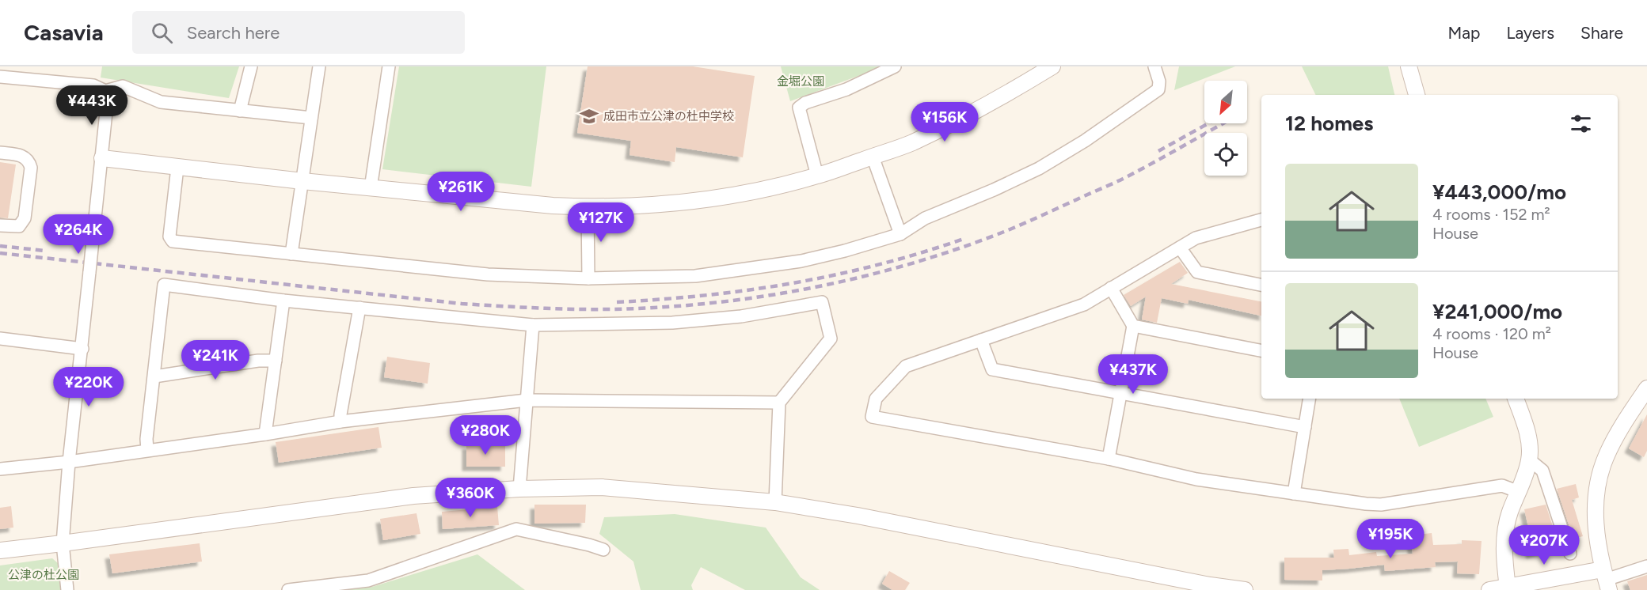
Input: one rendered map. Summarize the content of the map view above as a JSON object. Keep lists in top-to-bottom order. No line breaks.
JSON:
{"parks":["金堀公園","公津の杜公園"],"places":{"school or university":["成田市立公津の杜中学校"]},"north":"bottom left","page":{"header":"Casavia","search":"Search here","nav":["Map","Layers","Share"],"price":["¥443K","¥156K","¥261K","¥127K","¥264K","¥241K","¥437K","¥220K","¥280K","¥360K","¥195K","¥207K"],"heading":"12 homes","list":[{"name":"¥443,000/mo","note":"4 rooms · 152 m² · House"},{"name":"¥241,000/mo","note":"4 rooms · 120 m² · House"}]}}
